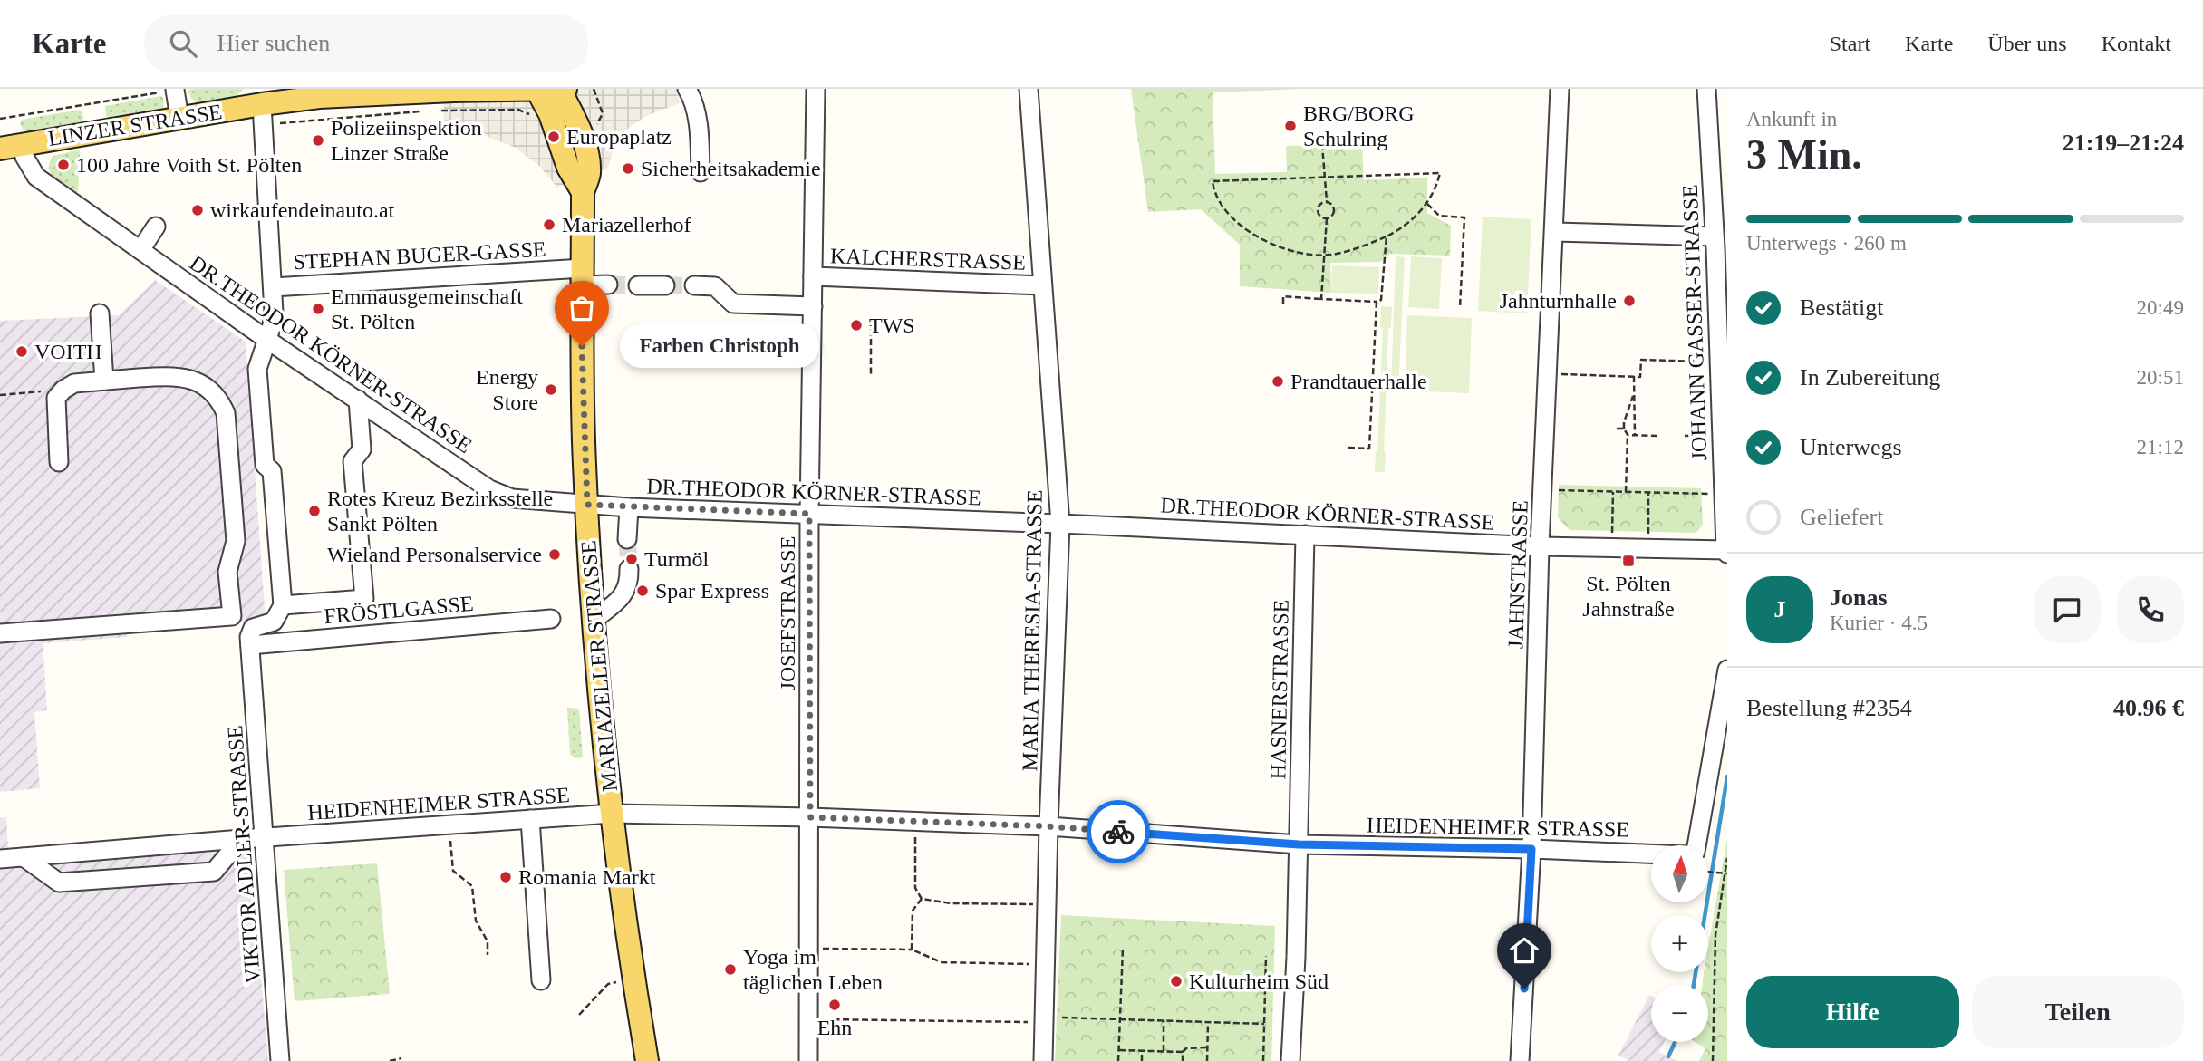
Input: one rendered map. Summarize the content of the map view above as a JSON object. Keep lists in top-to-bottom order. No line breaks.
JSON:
{"streets":{"main road":["LINZER STRASSE","MARIAZELLER STRASSE"],"street":["STEPHAN BUGER-GASSE","KALCHERSTRASSE","JOHANN GASSER-STRASSE","DR.THEODOR KÖRNER-STRASSE","JAHNSTRASSE","FRÖSTLGASSE","JOSEFSTRASSE","MARIA THERESIA-STRASSE","HASNERSTRASSE","HEIDENHEIMER STRASSE","VIKTOR ADLER-STRASSE"]},"crossings":[["LINZER STRASSE","DR.THEODOR KÖRNER-STRASSE"],["LINZER STRASSE","MARIAZELLER STRASSE"],["STEPHAN BUGER-GASSE","MARIAZELLER STRASSE"],["KALCHERSTRASSE","JOSEFSTRASSE"],["KALCHERSTRASSE","MARIA THERESIA-STRASSE"],["JOHANN GASSER-STRASSE","DR.THEODOR KÖRNER-STRASSE"],["DR.THEODOR KÖRNER-STRASSE","JAHNSTRASSE"],["DR.THEODOR KÖRNER-STRASSE","JOSEFSTRASSE"],["DR.THEODOR KÖRNER-STRASSE","MARIA THERESIA-STRASSE"],["DR.THEODOR KÖRNER-STRASSE","MARIAZELLER STRASSE"],["DR.THEODOR KÖRNER-STRASSE","HASNERSTRASSE"],["JAHNSTRASSE","HEIDENHEIMER STRASSE"],["FRÖSTLGASSE","VIKTOR ADLER-STRASSE"],["JOSEFSTRASSE","HEIDENHEIMER STRASSE"],["MARIA THERESIA-STRASSE","HEIDENHEIMER STRASSE"],["MARIAZELLER STRASSE","HEIDENHEIMER STRASSE"],["HASNERSTRASSE","HEIDENHEIMER STRASSE"],["HEIDENHEIMER STRASSE","VIKTOR ADLER-STRASSE"]],"places":{"other":["BRG/BORG Schulring","Europaplatz","Polizeiinspektion Linzer Straße","100 Jahre Voith St. Pölten","Sicherheitsakademie","wirkaufendeinauto.at","Mariazellerhof","Jahnturnhalle","Emmausgemeinschaft St. Pölten","TWS","Farben Christoph","VOITH","Prandtauerhalle","Energy Store","Rotes Kreuz Bezirksstelle Sankt Pölten","Wieland Personalservice","Turmöl","Spar Express","Romania Markt","Yoga im täglichen Leben","Kulturheim Süd","Ehn"],"transit":["St. Pölten Jahnstraße"]},"north":"top","page":{"header":"Karte","search":"Hier suchen","nav":["Start","Karte","Über uns","Kontakt"],"heading":["3 Min.","Ankunft in","21:19–21:24"],"panel":["Jonas","Kurier · 4.5","Bestellung #2354","40.96 €"],"bar":"Unterwegs · 260 m","list":[["Bestätigt","20:49"],["In Zubereitung","20:51"],["Unterwegs","21:12"],"Geliefert"],"bubble":"Farben Christoph","round":"J","map_buttons":["+","−"],"buttons":["Hilfe","Teilen"]}}
